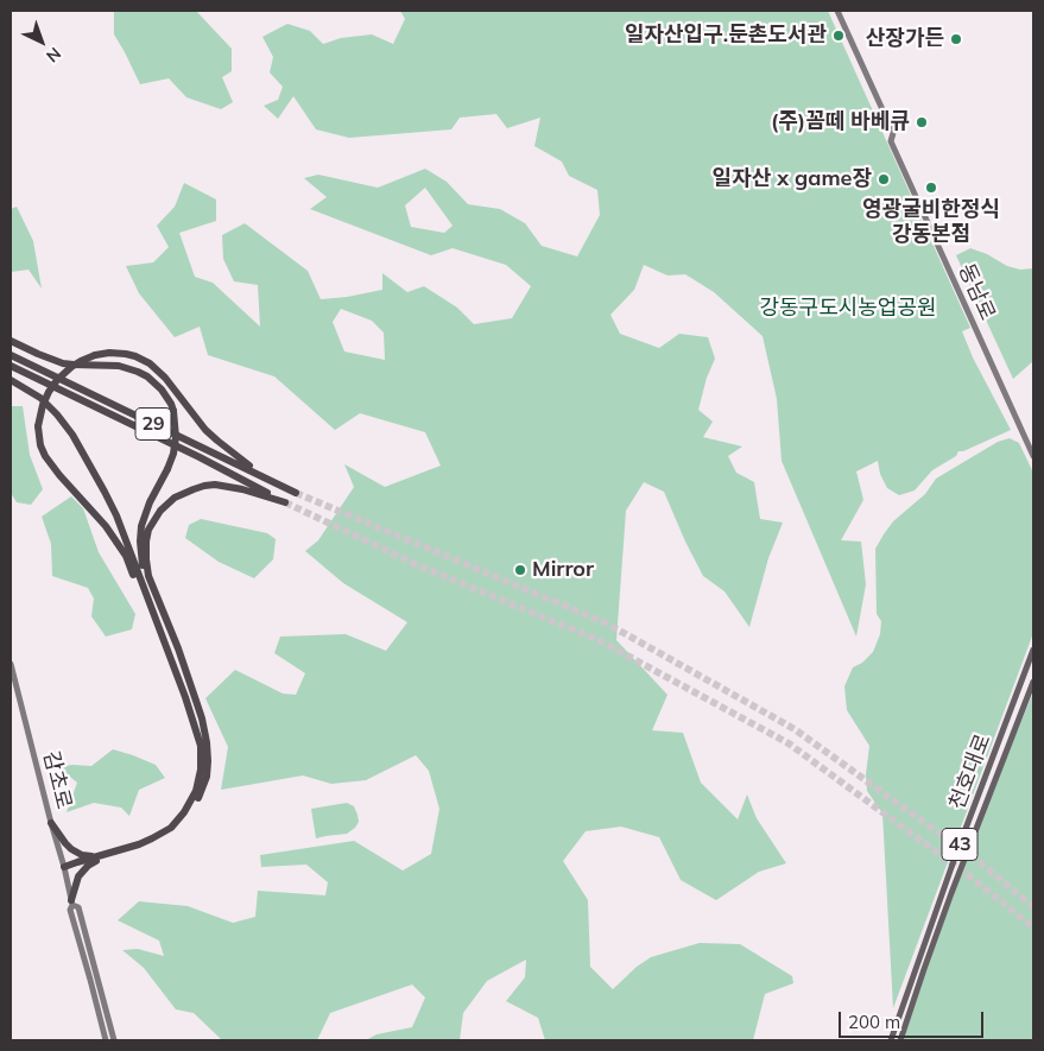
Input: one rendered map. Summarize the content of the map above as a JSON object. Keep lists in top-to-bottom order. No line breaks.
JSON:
{"streets":{"highway":["29"],"main road":["동남로","천호대로","감초로","43"]},"parks":["강동구도시농업공원"],"places":["일자산입구.둔촌도서관","산장가든","(주)꼼떼 바베큐","일자산 x game장","영광굴비한정식 강동본점","Mirror"],"scale_bar":"200 m","north":"bottom right"}
